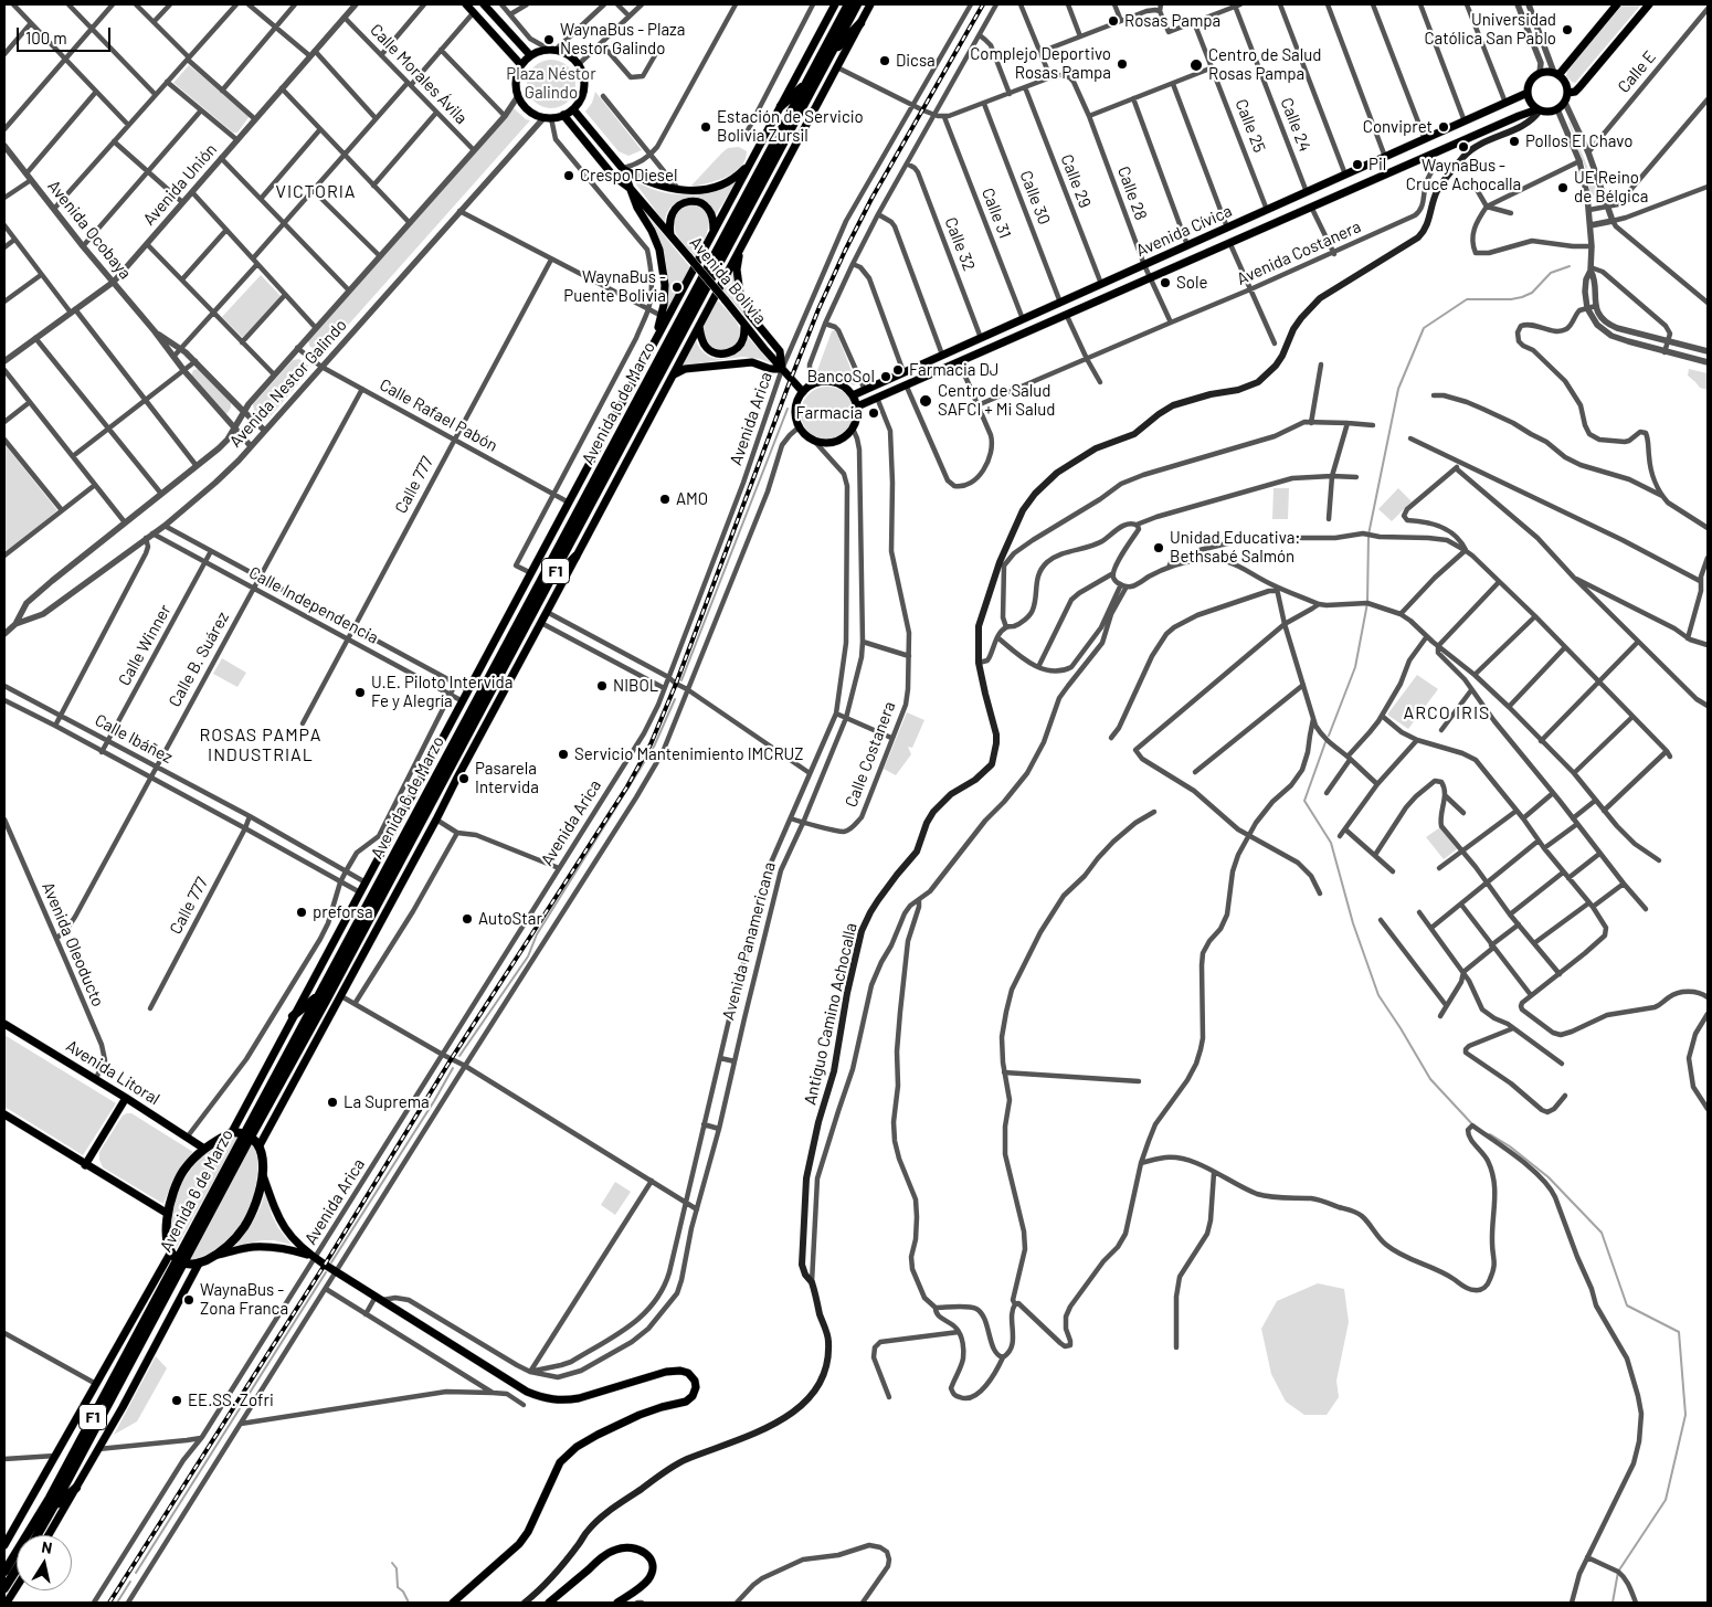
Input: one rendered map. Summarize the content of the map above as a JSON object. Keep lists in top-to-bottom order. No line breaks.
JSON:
{"streets":{"highway":["Avenida 6 de Marzo","F1"],"main road":["Avenida Cívica","Avenida Bolivia","Antiguo Camino Achocalla","Avenida Litoral"],"street":["Calle E","Calle Morales Ávila","Calle 24","Calle 25","Calle 29","Avenida Unión","Calle 28","Calle 30","Calle 31","Avenida Ocobaya","Calle 32","Avenida Costanera","Avenida Nestor Galindo","Calle Rafael Pabón","Avenida Arica","Calle 777","Calle Independencia","Calle Winner","Calle B. Suárez","Calle Ibáñez","Calle Costanera","Avenida Panamericana","Avenida Oleoducto"]},"crossings":[["Calle Morales Ávila","Avenida Unión"],["Calle Morales Ávila","Avenida Nestor Galindo"],["Calle 24","Avenida Cívica"],["Calle 25","Avenida Cívica"],["Calle 29","Avenida Cívica"],["Avenida Unión","Avenida Ocobaya"],["Calle 28","Avenida Cívica"],["Calle 28","Avenida Costanera"],["Calle 30","Avenida Cívica"],["Calle 31","Avenida Cívica"],["Avenida Ocobaya","Avenida Nestor Galindo"],["Avenida Cívica","Calle 32"],["Avenida Cívica","Avenida Bolivia"],["Avenida Cívica","Avenida Panamericana"],["Avenida Cívica","Antiguo Camino Achocalla"],["Avenida Bolivia","Avenida Nestor Galindo"],["Avenida Bolivia","Avenida Arica"],["Avenida Bolivia","Avenida Panamericana"],["Avenida Nestor Galindo","Calle Rafael Pabón"],["Avenida Nestor Galindo","Calle Independencia"],["Avenida 6 de Marzo","Calle Rafael Pabón"],["Avenida 6 de Marzo","Calle Independencia"],["Avenida 6 de Marzo","Calle Ibáñez"],["Calle Rafael Pabón","Calle 777"],["Calle Rafael Pabón","Calle B. Suárez"],["Calle 777","Calle Independencia"],["Calle 777","Calle Ibáñez"],["Calle Independencia","Calle Winner"],["Calle Independencia","Calle B. Suárez"],["Calle Winner","Calle Ibáñez"],["Calle B. Suárez","Calle Ibáñez"],["Calle B. Suárez","Avenida Oleoducto"],["Calle Costanera","Avenida Panamericana"],["Avenida Oleoducto","Avenida Litoral"]],"districts":["VICTORIA","ARCO IRIS","ROSAS PAMPA INDUSTRIAL"],"parks":["Plaza Néstor Galindo"],"places":["Rosas Pampa","Universidad Católica San Pablo","WaynaBus - Plaza Nestor Galindo","Dicsa","Complejo Deportivo Rosas Pampa","Centro de Salud Rosas Pampa","Estación de Servicio Bolivia Zursil","Convipret","Pollos El Chavo","WaynaBus - Cruce Achocalla","Pil","Crespo Diesel","UE Reino de Bélgica","Sole","WaynaBus - Puente Bolivia","Farmacia DJ","BancoSol","Centro de Salud SAFCI + Mi Salud","Farmacia","AMO","Unidad Educativa: Bethsabé Salmón","NIBOL","U.E. Piloto Intervida Fe y Alegría","Servicio Mantenimiento IMCRUZ","Pasarela Intervida","preforsa","AutoStar","La Suprema","WaynaBus - Zona Franca","EE.SS. Zofri"],"scale_bar":"100 m","north":"top"}
